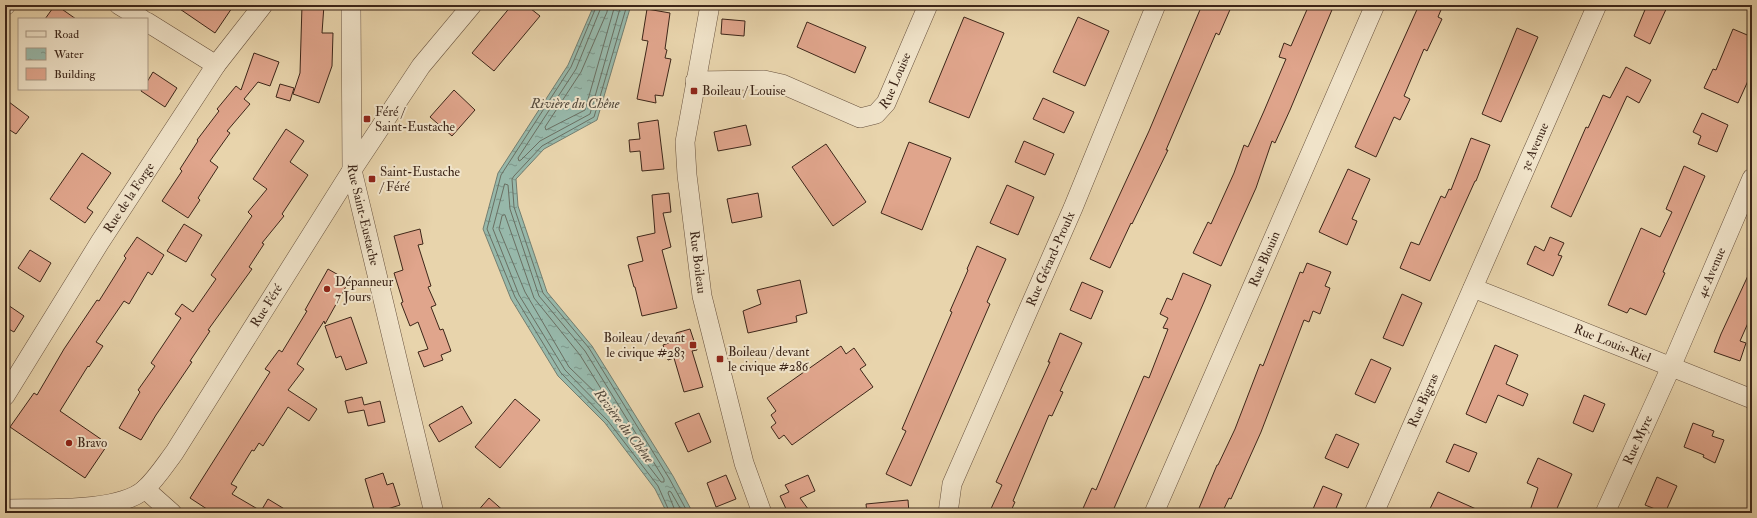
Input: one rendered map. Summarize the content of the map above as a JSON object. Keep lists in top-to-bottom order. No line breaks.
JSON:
{"streets":{"street":["Rue Louise","3e Avenue","Rue de la Forge","Rue Saint-Eustache","Rue Gérard-Proulx","Rue Blouin","Rue Boileau","4e Avenue","Rue Féré","Rue Louis-Riel","Rue Bigras","Rue Myre"]},"crossings":[["Rue Louise","Rue Boileau"],["3e Avenue","Rue Louis-Riel"],["3e Avenue","Rue Bigras"],["Rue Saint-Eustache","Rue Féré"],["4e Avenue","Rue Louis-Riel"],["4e Avenue","Rue Myre"],["Rue Louis-Riel","Rue Bigras"],["Rue Louis-Riel","Rue Myre"]],"water":["Rivière du Chêne"],"places":{"transit":["Boileau / Louise","Féré / Saint-Eustache","Saint-Eustache / Féré","Boileau / devant le civique #283","Boileau / devant le civique #286"],"other":["Dépanneur 7 Jours","Bravo"]},"legend":["Road","Water","Building"]}
